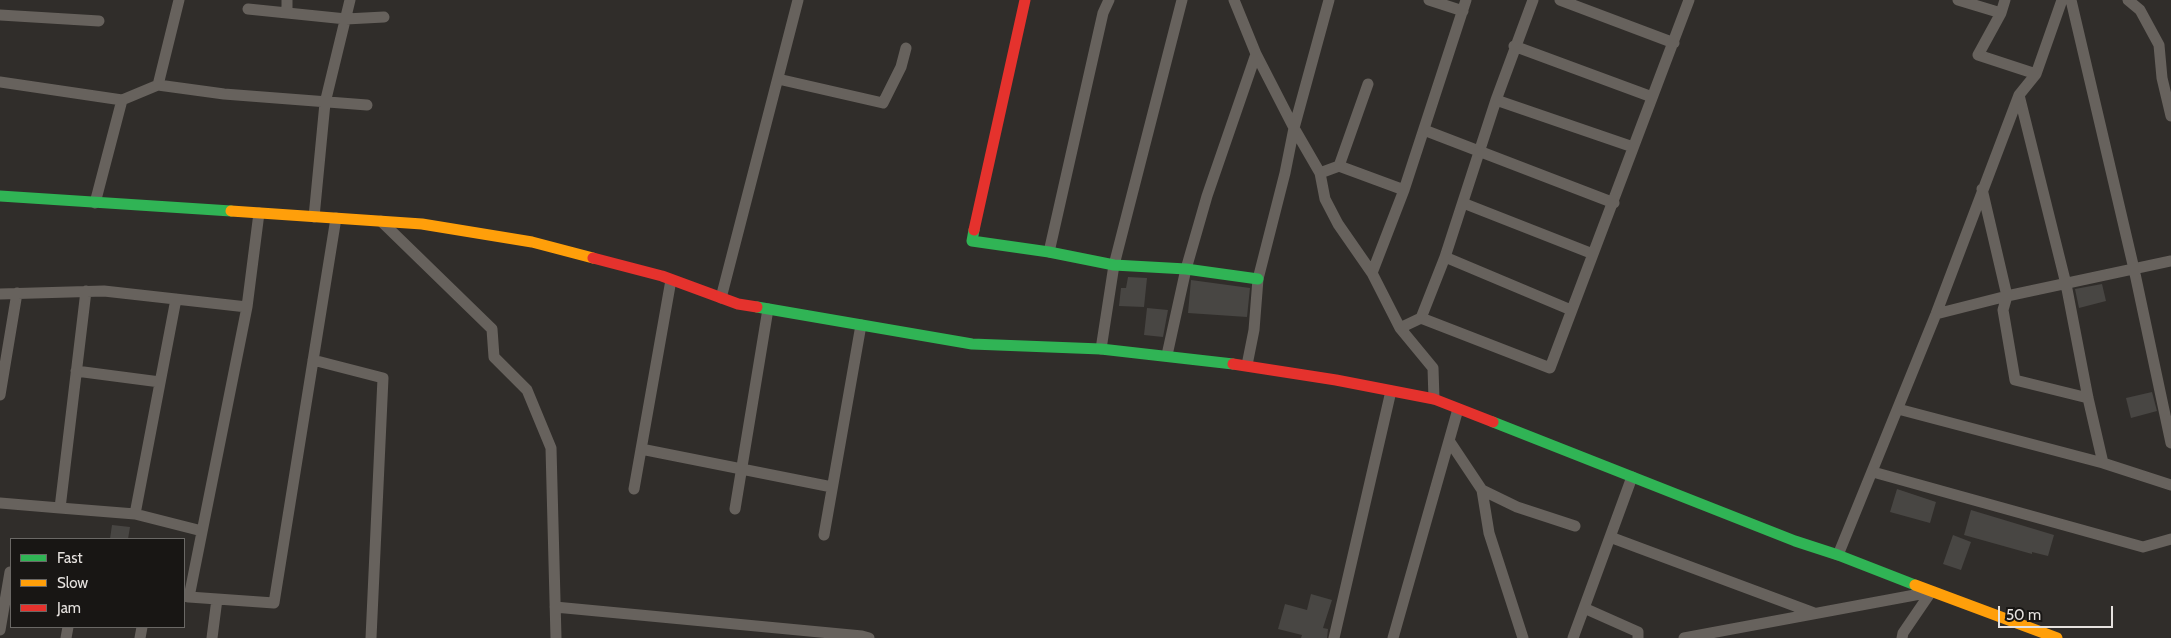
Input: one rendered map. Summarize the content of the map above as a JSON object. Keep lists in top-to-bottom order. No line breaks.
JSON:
{"legend":["Fast","Slow","Jam"],"scale_bar":"50 m"}
